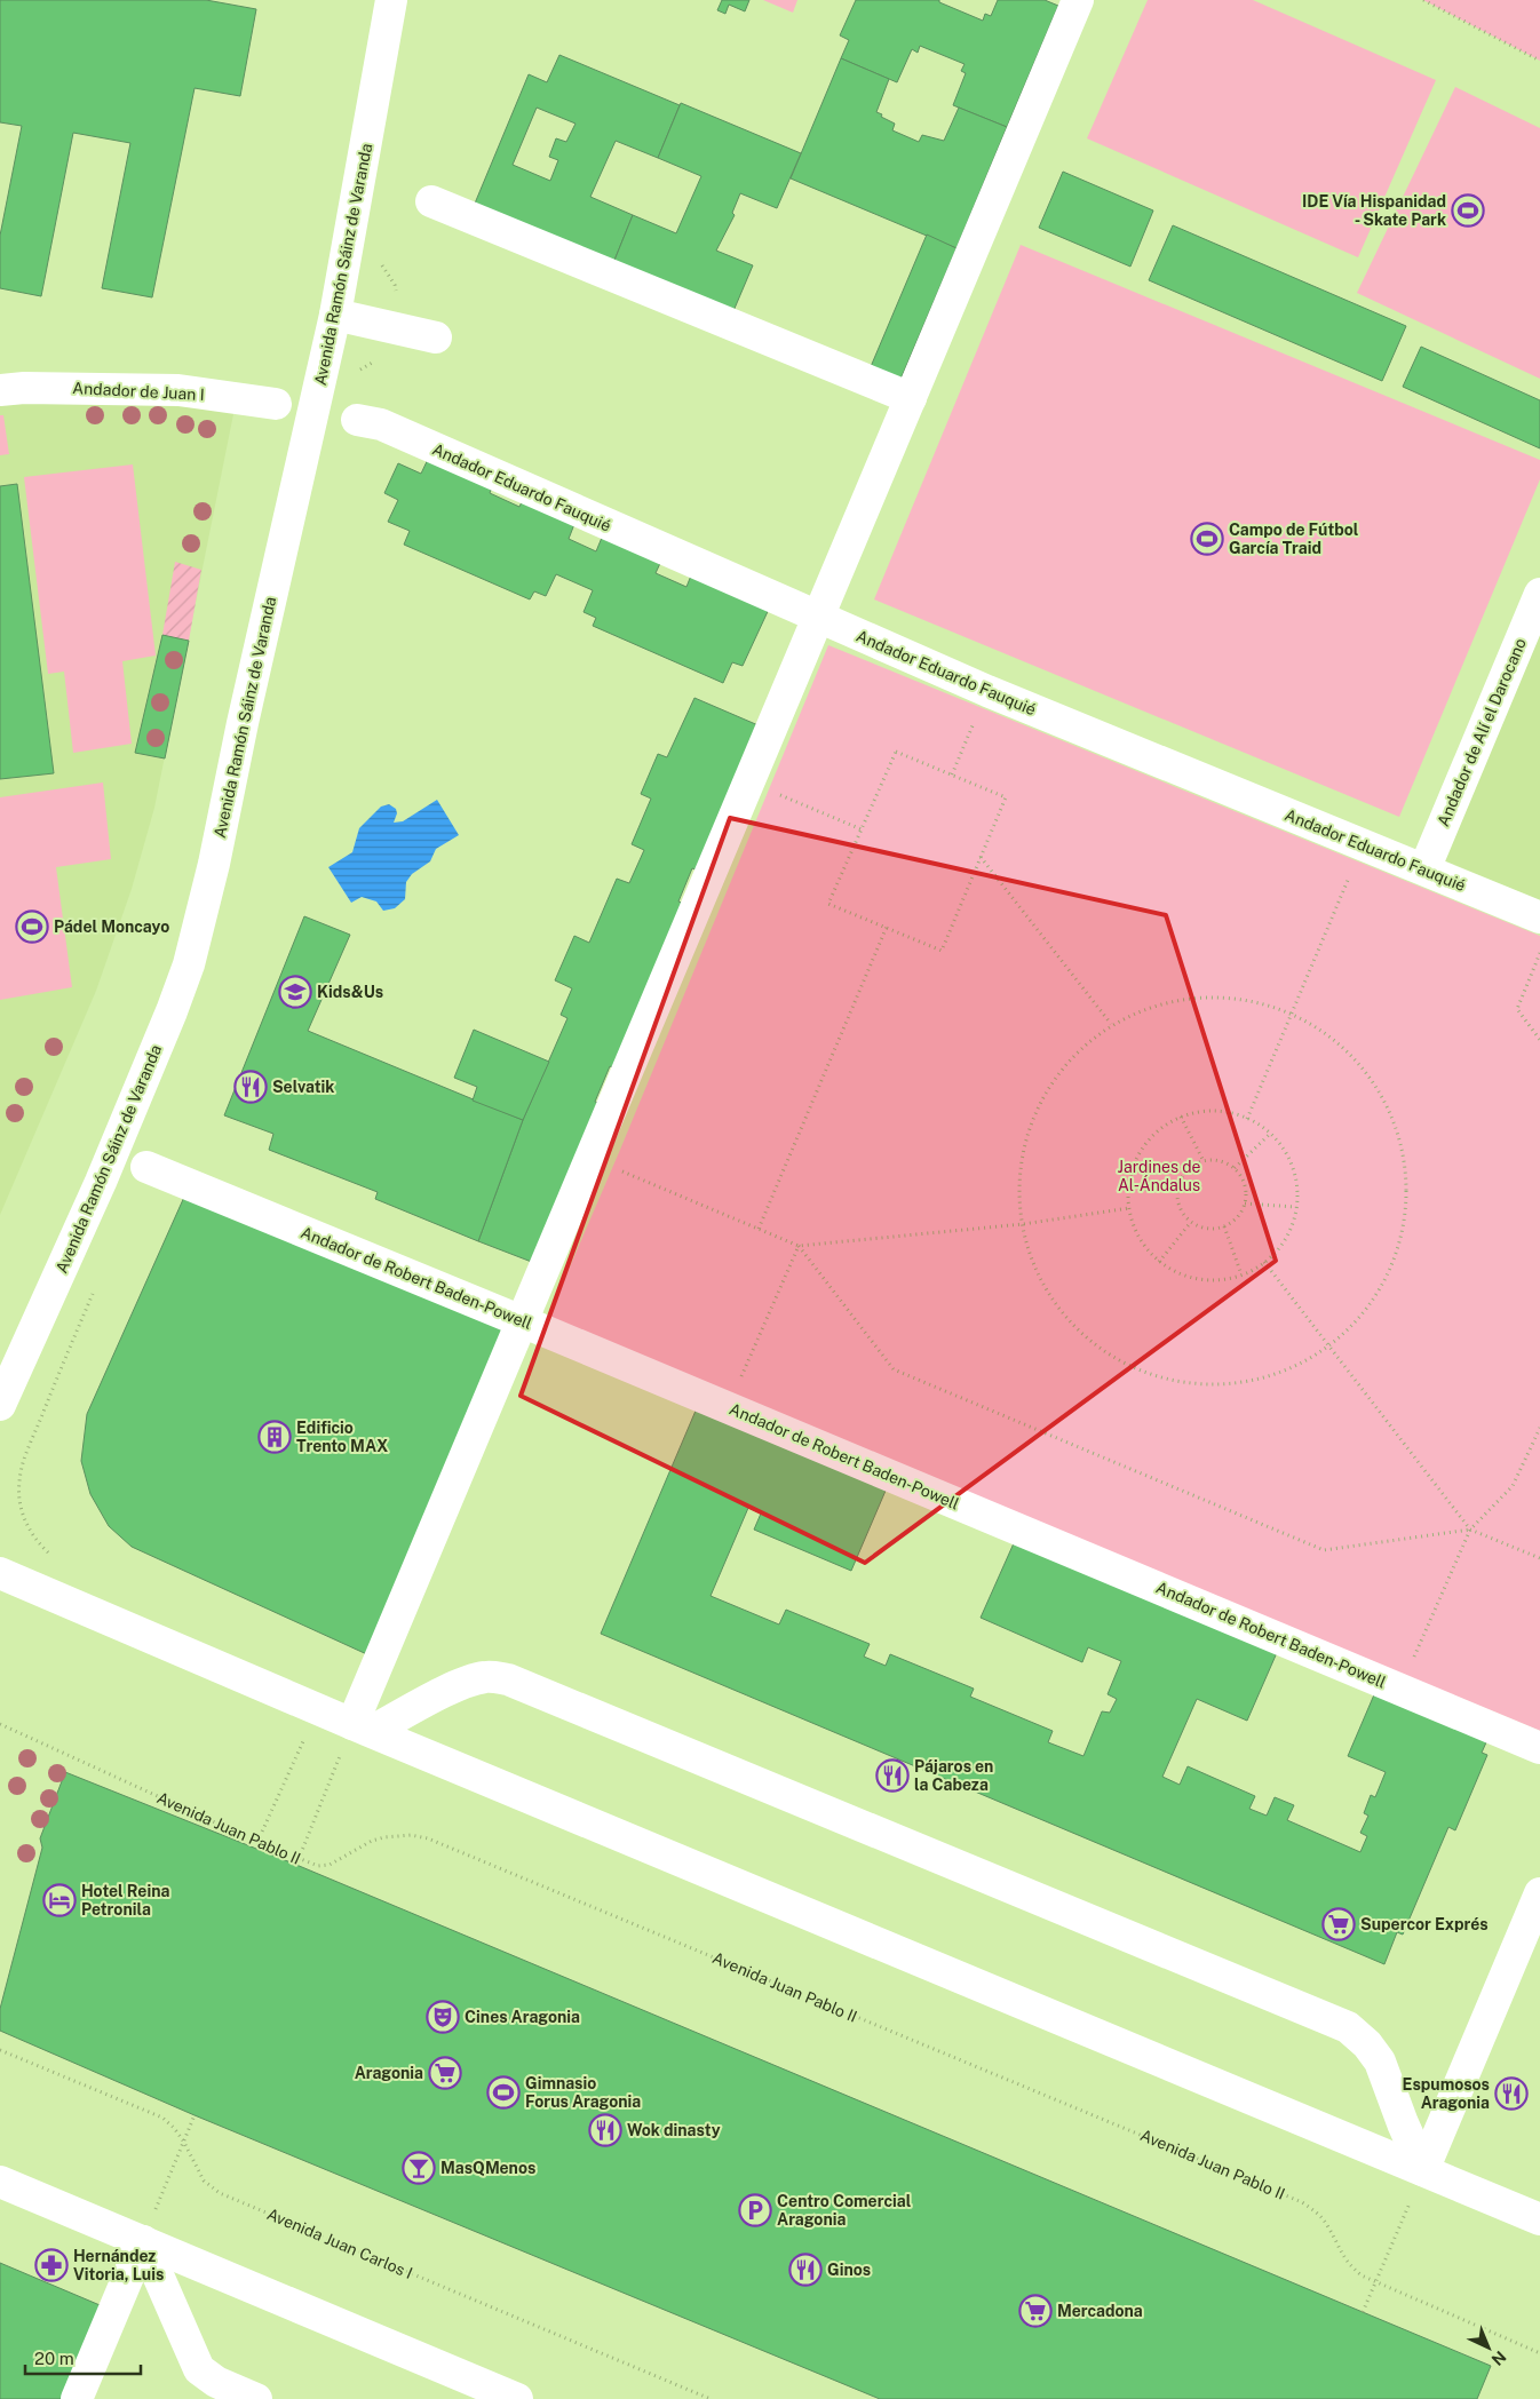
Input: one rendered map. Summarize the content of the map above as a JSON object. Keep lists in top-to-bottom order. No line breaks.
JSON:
{"streets":{"street":["Avenida Ramón Sáinz de Varanda","Andador de Juan I","Andador Eduardo Fauquié","Andador de Alí el Darocano","Andador de Robert Baden-Powell"],"path":["Avenida Juan Pablo II","Avenida Juan Carlos I"]},"crossings":[["Andador Eduardo Fauquié","Andador de Alí el Darocano"]],"parks":["Jardines de Al-Ándalus"],"places":{"sports":["IDE Vía Hispanidad - Skate Park","Campo de Fútbol García Traid","Pádel Moncayo","Gimnasio Forus Aragonia"],"school or university":["Kids&Us"],"restaurant":["Selvatik","Pájaros en la Cabeza","Espumosos Aragonia","Wok dinasty","Ginos"],"building":["Edificio Trento MAX"],"hotel":["Hotel Reina Petronila"],"supermarket":["Supercor Exprés","Aragonia","Mercadona"],"theatre":["Cines Aragonia"],"bar":["MasQMenos"],"parking":["Centro Comercial Aragonia"],"pharmacy":["Hernández Vitoria, Luis"]},"scale_bar":"20 m","north":"bottom right"}
